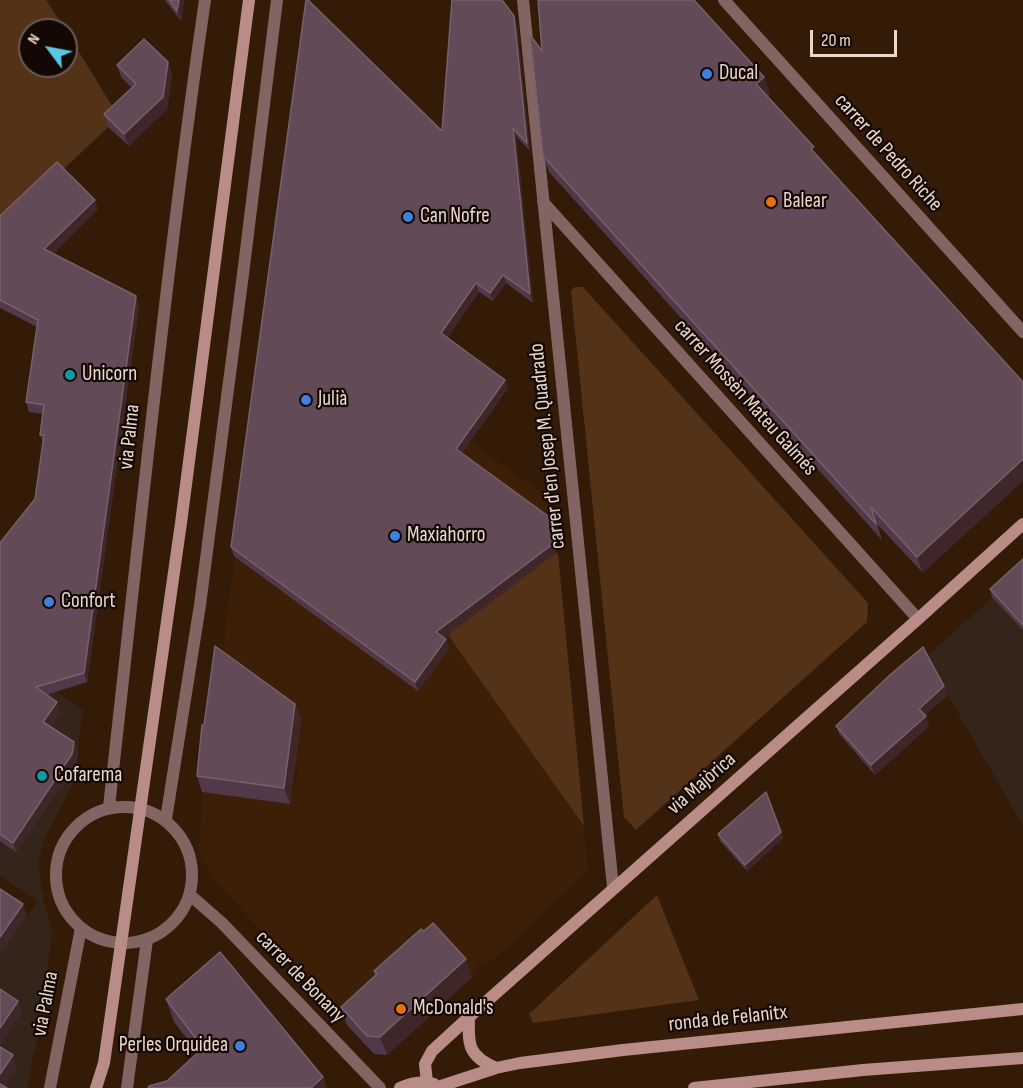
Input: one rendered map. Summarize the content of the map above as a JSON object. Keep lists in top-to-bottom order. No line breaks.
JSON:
{"streets":{"main road":["via Majòrica","ronda de Felanitx"],"street":["carrer de Pedro Riche","carrer Mossèn Mateu Galmés","via Palma","carrer d'en Josep M. Quadrado","carrer de Bonany"]},"crossings":[["carrer Mossèn Mateu Galmés","carrer d'en Josep M. Quadrado"],["carrer Mossèn Mateu Galmés","via Majòrica"],["carrer d'en Josep M. Quadrado","via Majòrica"],["via Majòrica","ronda de Felanitx"]],"places":["Ducal","Balear","Can Nofre","Unicorn","Julià","Maxiahorro","Confort","Cofarema","McDonald's","Perles Orquidea"],"scale_bar":"20 m","north":"top left"}
